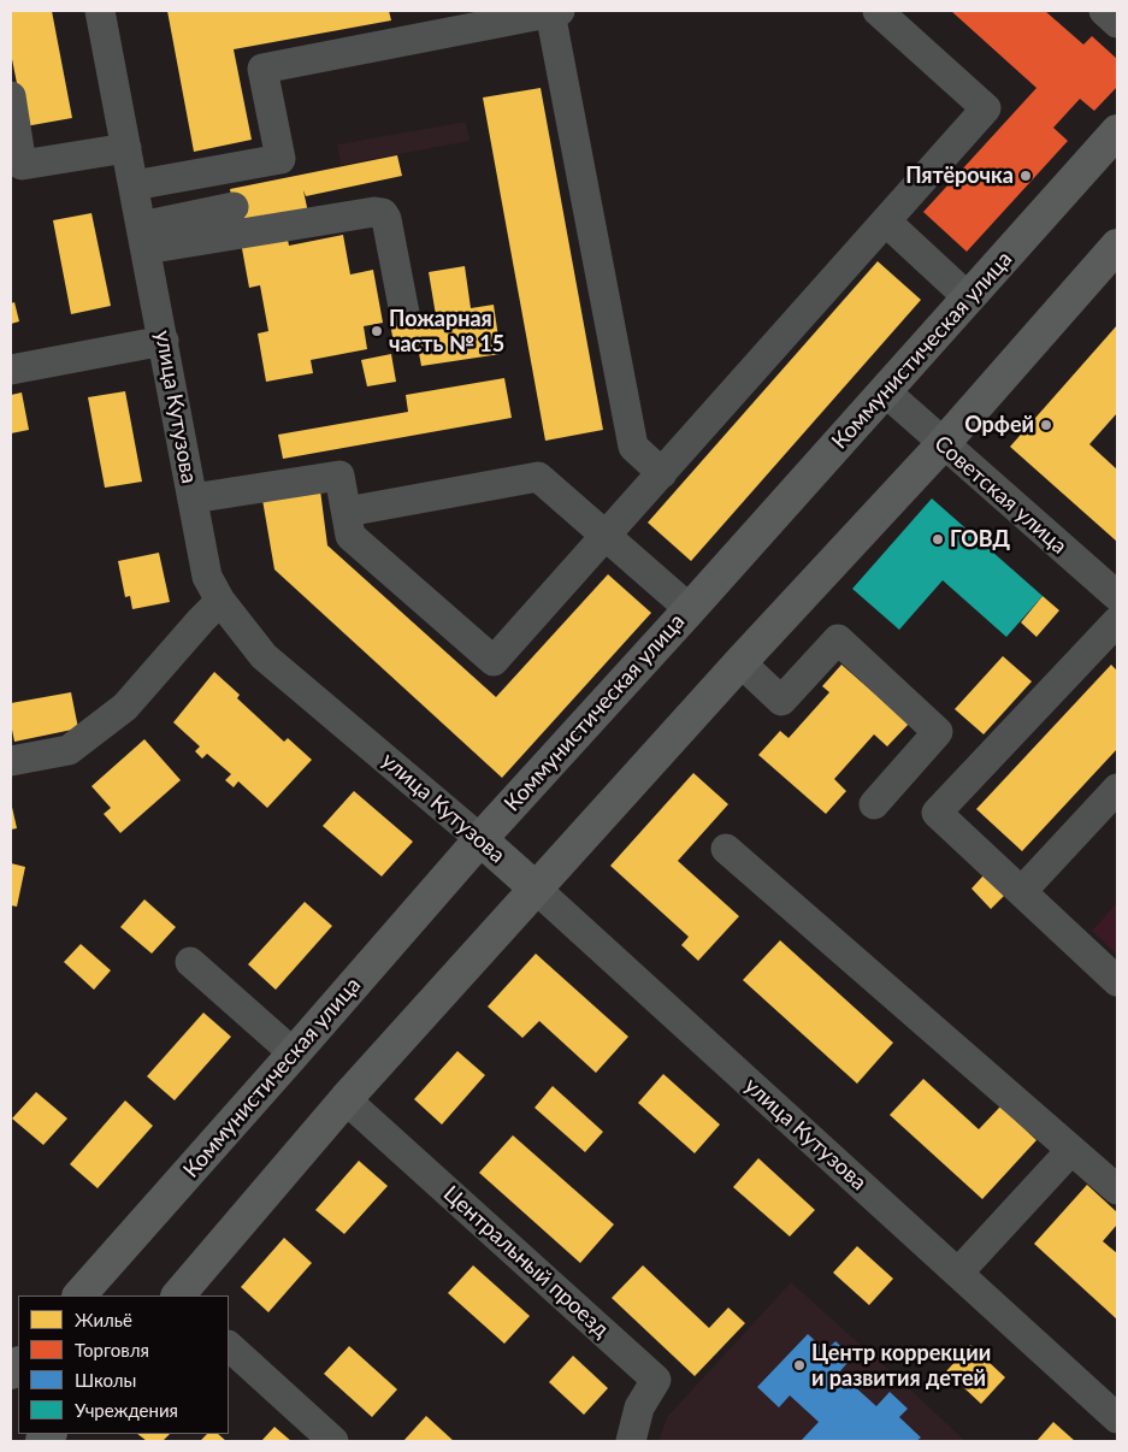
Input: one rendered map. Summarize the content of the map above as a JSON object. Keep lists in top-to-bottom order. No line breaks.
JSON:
{"streets":{"main road":["Коммунистическая улица","улица Кутузова"],"street":["Советская улица","Центральный проезд"]},"crossings":[["Коммунистическая улица","улица Кутузова"],["Коммунистическая улица","Советская улица"]],"places":["Пятёрочка","Пожарная часть № 15","Орфей","ГОВД","Центр коррекции и развития детей"],"legend":["Жильё","Торговля","Школы","Учреждения"]}
